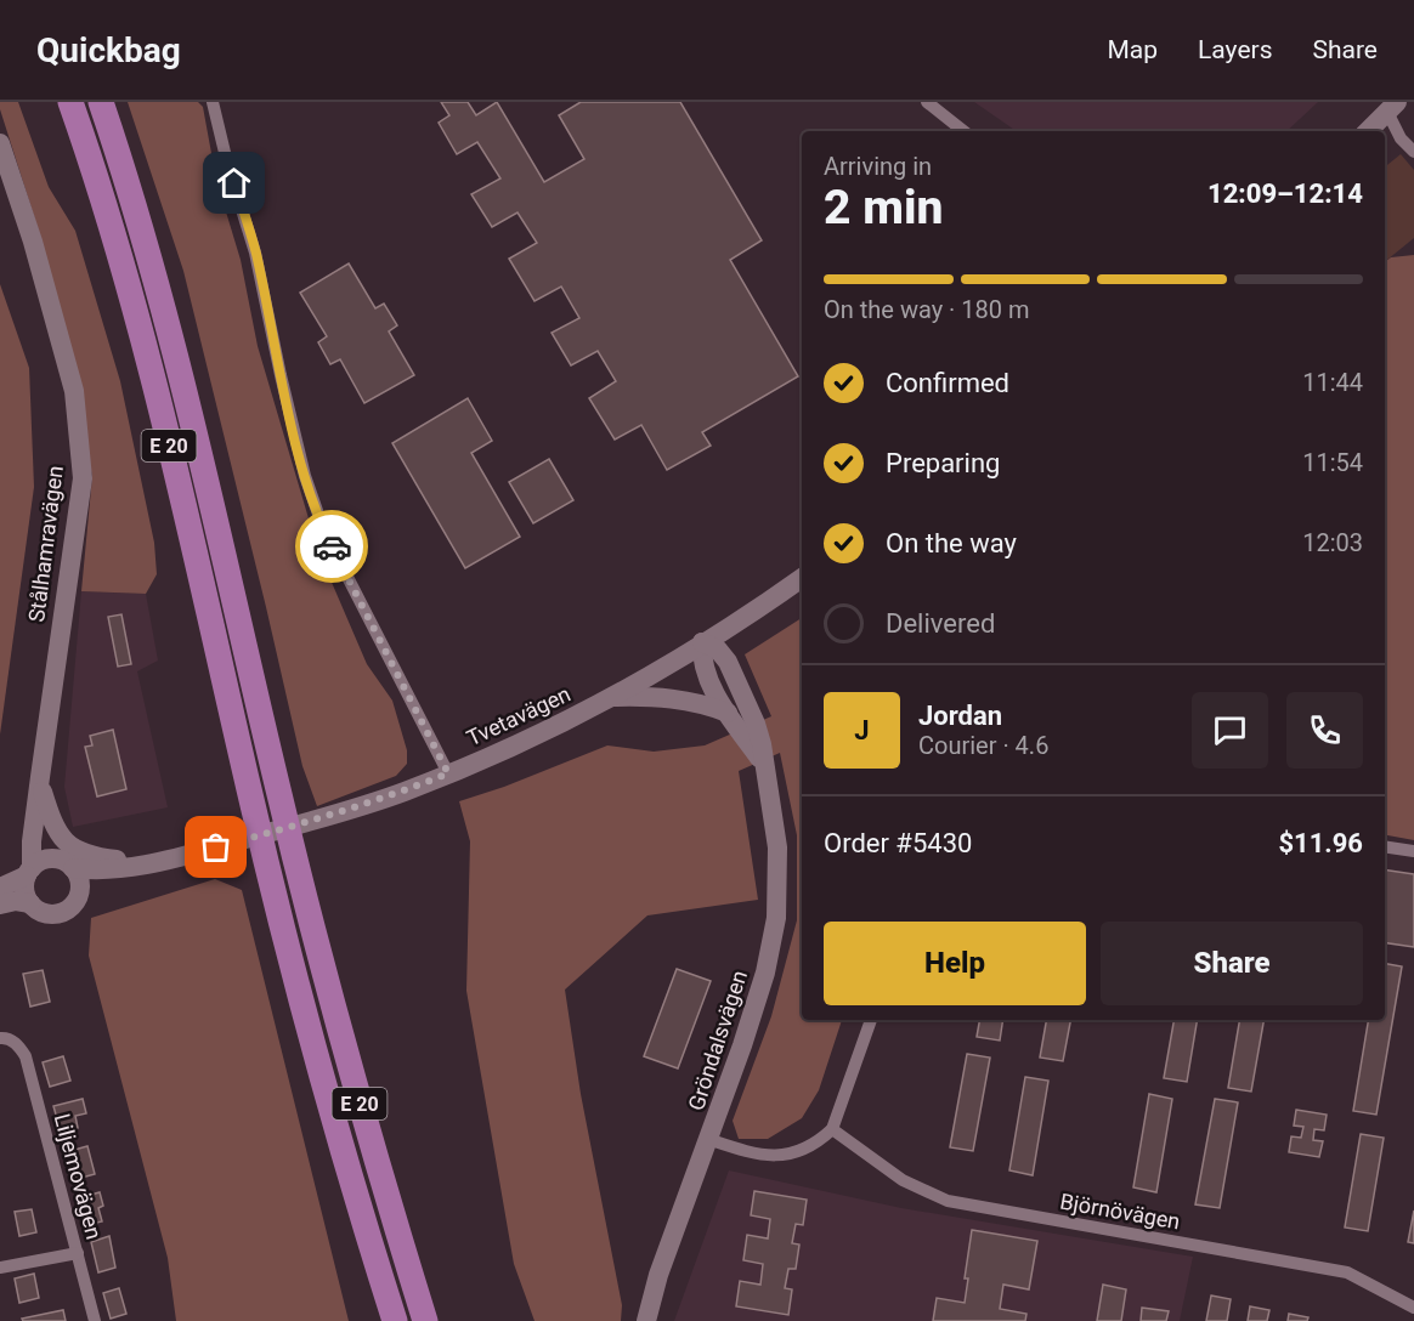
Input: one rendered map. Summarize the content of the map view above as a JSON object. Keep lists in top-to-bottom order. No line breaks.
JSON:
{"streets":{"highway":["E 20"],"main road":["Stålhamravägen","Tvetavägen","Gröndalsvägen"],"street":["Liljemovägen","Björnövägen"]},"crossings":[["Stålhamravägen","Tvetavägen"],["Tvetavägen","Gröndalsvägen"]],"page":{"header":"Quickbag","nav":["Map","Layers","Share"],"heading":["2 min","Arriving in","12:09–12:14"],"panel":["Jordan","Courier · 4.6","Order #5430","$11.96"],"bar":"On the way · 180 m","list":[["Confirmed","11:44"],["Preparing","11:54"],["On the way","12:03"],"Delivered"],"round":"J","buttons":["Help","Share"]}}
